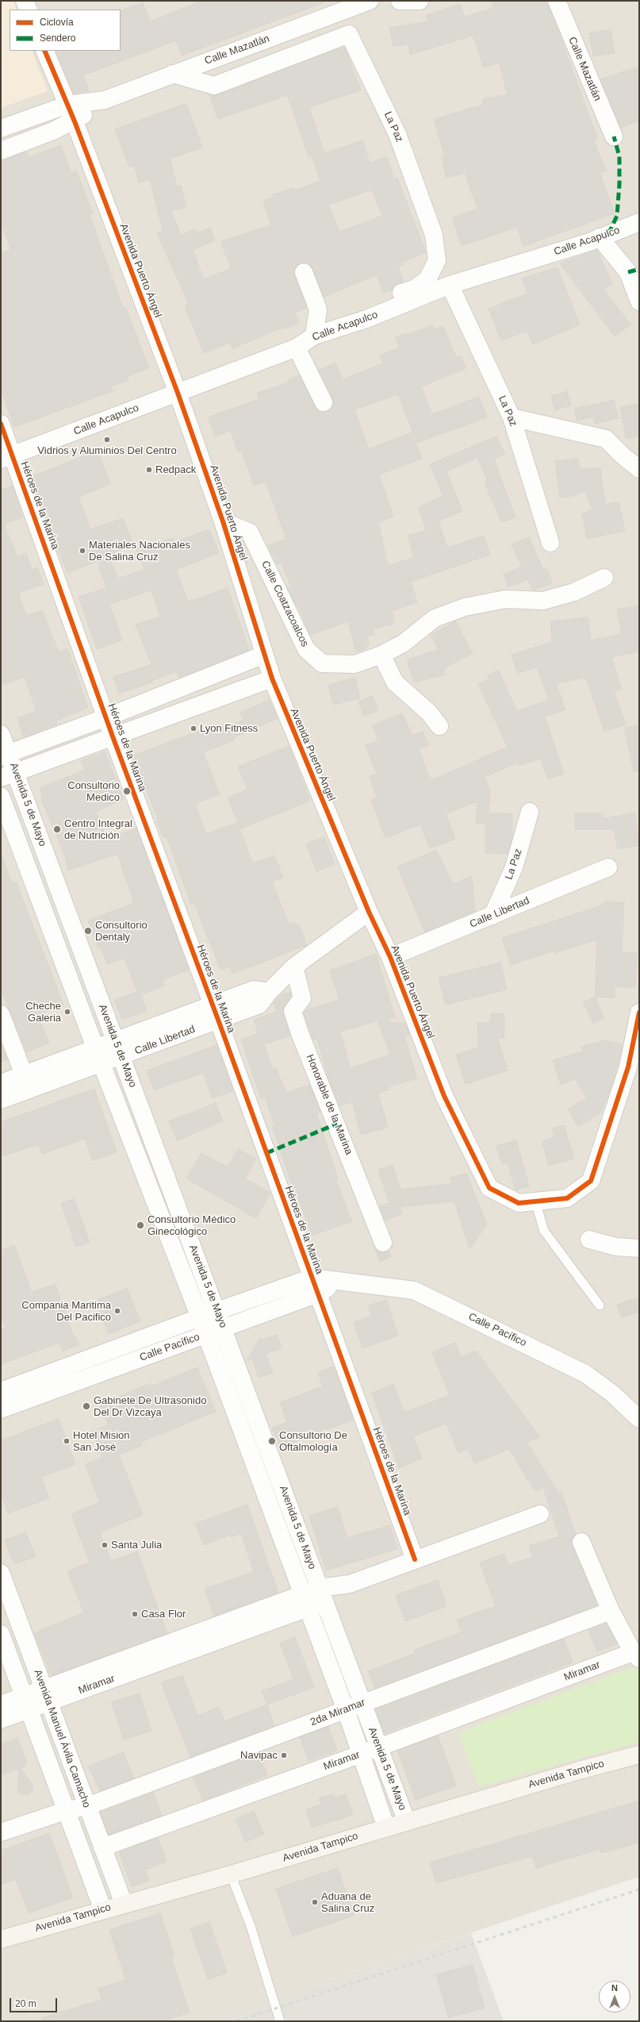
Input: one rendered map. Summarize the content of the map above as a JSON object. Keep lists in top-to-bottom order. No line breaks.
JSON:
{"streets":{"main road":["Avenida Tampico"],"street":["Calle Mazatlán","La Paz","Calle Acapulco","Avenida Puerto Ángel","Héroes de la Marina","Calle Coatzacoalcos","Avenida 5 de Mayo","Calle Libertad","Honorable de la Marina","Calle Pacífico","Miramar","2da Miramar","Avenida Manuel Ávila Camacho"]},"crossings":[["Calle Mazatlán","La Paz"],["Calle Mazatlán","Avenida Puerto Ángel"],["La Paz","Calle Acapulco"],["La Paz","Calle Libertad"],["Calle Acapulco","Avenida Puerto Ángel"],["Calle Acapulco","Héroes de la Marina"],["Avenida Puerto Ángel","Calle Coatzacoalcos"],["Avenida Puerto Ángel","Calle Libertad"],["Héroes de la Marina","Calle Libertad"],["Héroes de la Marina","Calle Pacífico"],["Héroes de la Marina","Miramar"],["Avenida 5 de Mayo","Calle Libertad"],["Avenida 5 de Mayo","Calle Pacífico"],["Avenida 5 de Mayo","Miramar"],["Avenida 5 de Mayo","2da Miramar"],["Avenida 5 de Mayo","Avenida Tampico"],["Calle Libertad","Honorable de la Marina"],["Miramar","Avenida Manuel Ávila Camacho"],["2da Miramar","Avenida Manuel Ávila Camacho"],["Avenida Manuel Ávila Camacho","Avenida Tampico"]],"places":["Vidrios y Aluminios Del Centro","Redpack","Materiales Nacionales De Salina Cruz","Lyon Fitness","Consultorio Medico","Centro Integral de Nutrición","Consultorio Dentaly","Cheche Galeria","Consultorio Médico Ginecológico","Compania Maritima Del Pacifico","Gabinete De Ultrasonido Del Dr Vizcaya","Hotel Mision San José","Consultorio De Oftalmología","Santa Julia","Casa Flor","Navipac","Aduana de Salina Cruz"],"legend":["Ciclovía","Sendero"],"scale_bar":"20 m","north":"top"}
